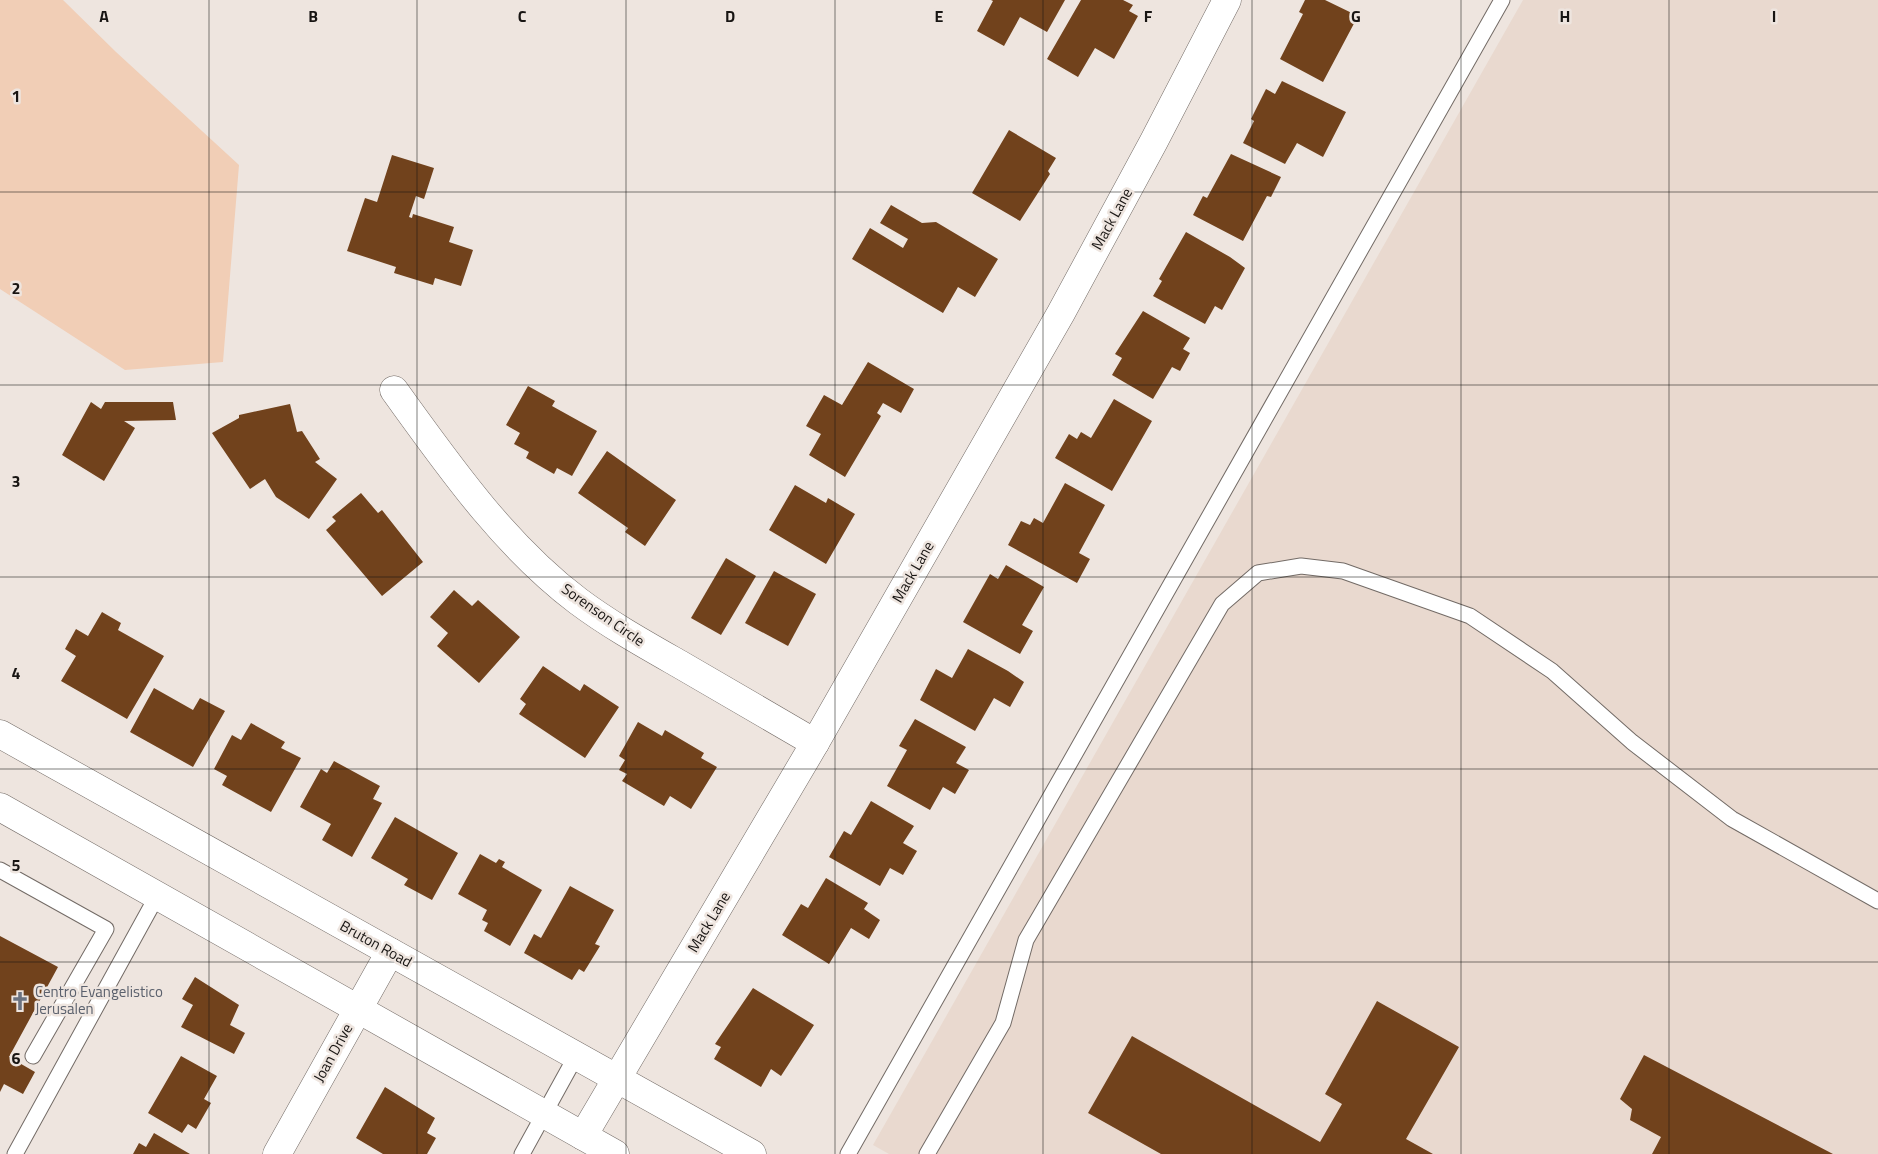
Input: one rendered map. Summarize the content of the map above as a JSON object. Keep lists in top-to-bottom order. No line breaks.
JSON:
{"streets":{"street":["Mack Lane","Sorenson Circle","Bruton Road","Joan Drive"]},"crossings":[["Mack Lane","Sorenson Circle"],["Mack Lane","Bruton Road"],["Bruton Road","Joan Drive"]],"places":{"church":["Centro Evangelistico Jerusalen"]},"grid":{"columns":["A","B","C","D","E","F","G","H","I"],"rows":["1","2","3","4","5","6"]}}
